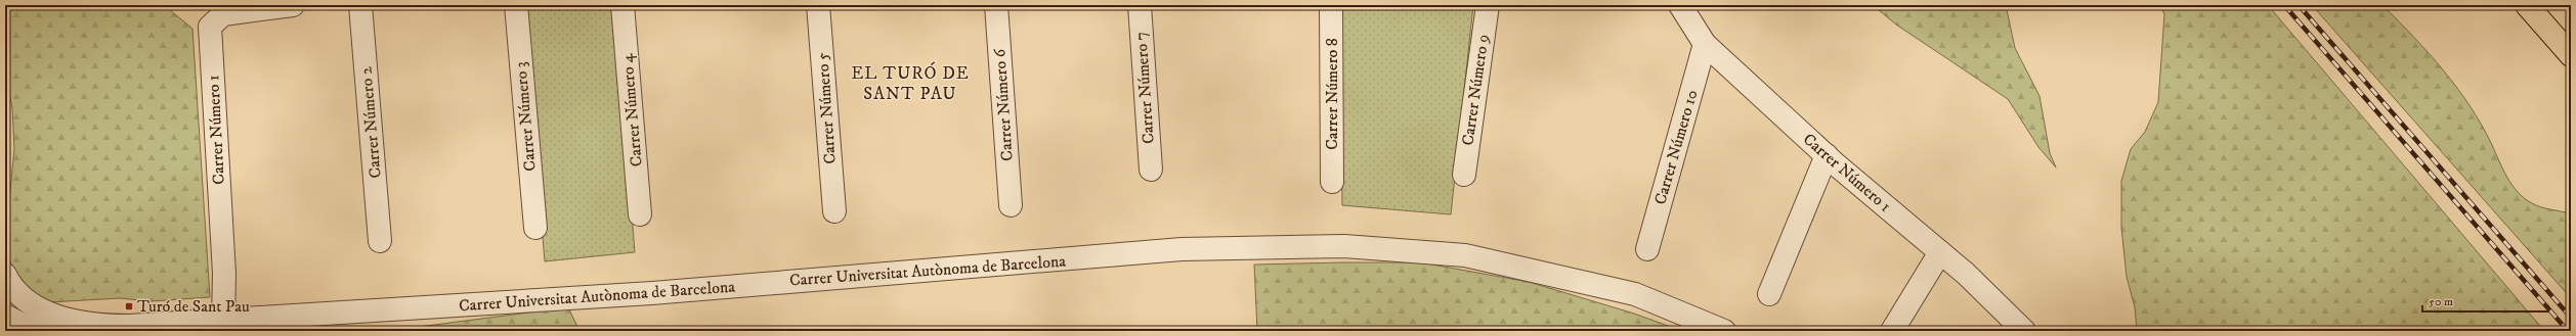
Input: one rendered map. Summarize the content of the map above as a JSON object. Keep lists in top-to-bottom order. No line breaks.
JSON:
{"streets":{"street":["Carrer Número 7","Carrer Número 9","Carrer Número 8","Carrer Número 6","Carrer Número 5","Carrer Número 4","Carrer Número 3","Carrer Número 2","Carrer Número 1","Carrer Número 10","Carrer Universitat Autònoma de Barcelona"]},"crossings":[["Carrer Número 1","Carrer Número 10"],["Carrer Número 1","Carrer Universitat Autònoma de Barcelona"]],"districts":["EL TURÓ DE SANT PAU"],"places":{"transit":["Turó de Sant Pau"]},"scale_bar":"50 m"}
